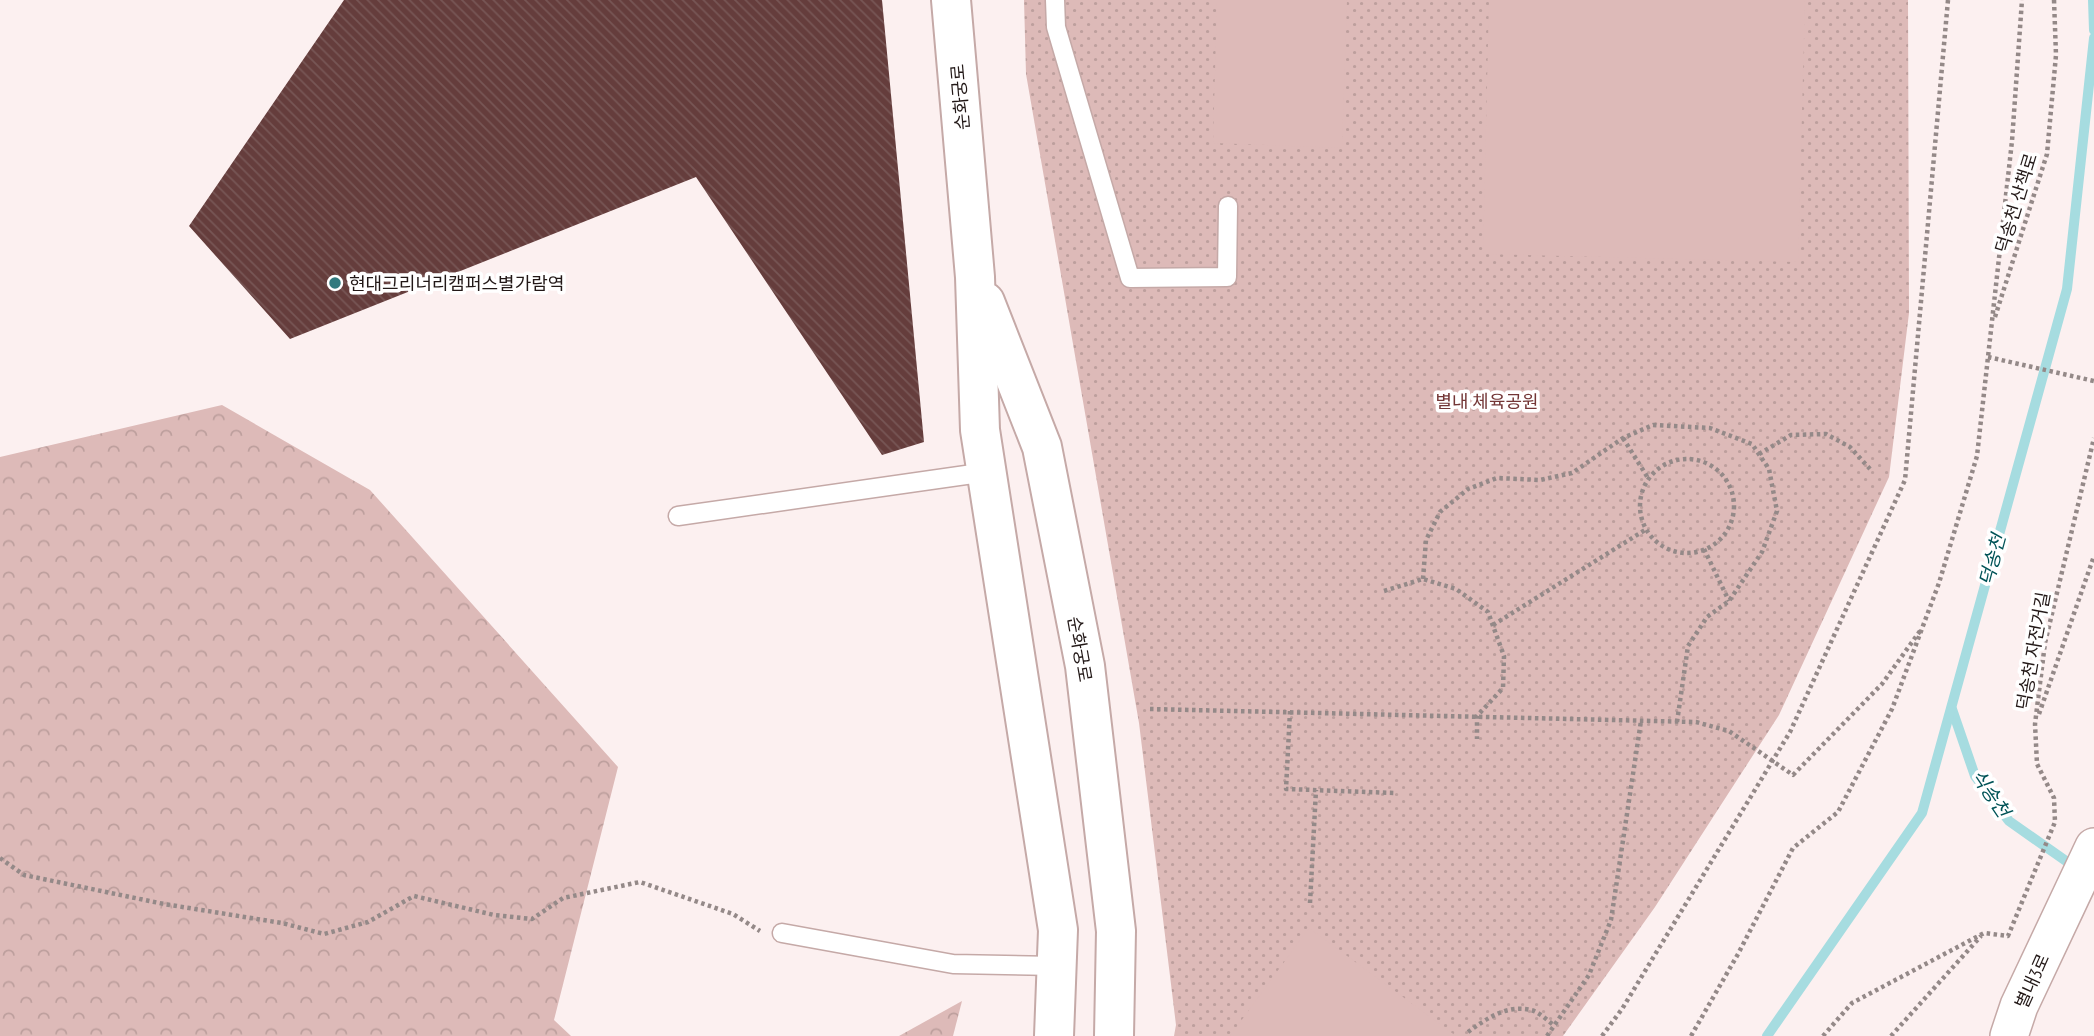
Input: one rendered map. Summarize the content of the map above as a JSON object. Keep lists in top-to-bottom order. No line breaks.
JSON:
{"streets":{"street":["순화궁로","별내3로"],"path":["덕송천 산책로","덕송천 자전거길"]},"water":["덕송천","식송천"],"parks":["별내 체육공원"],"places":["현대그리너리캠퍼스별가람역"]}
